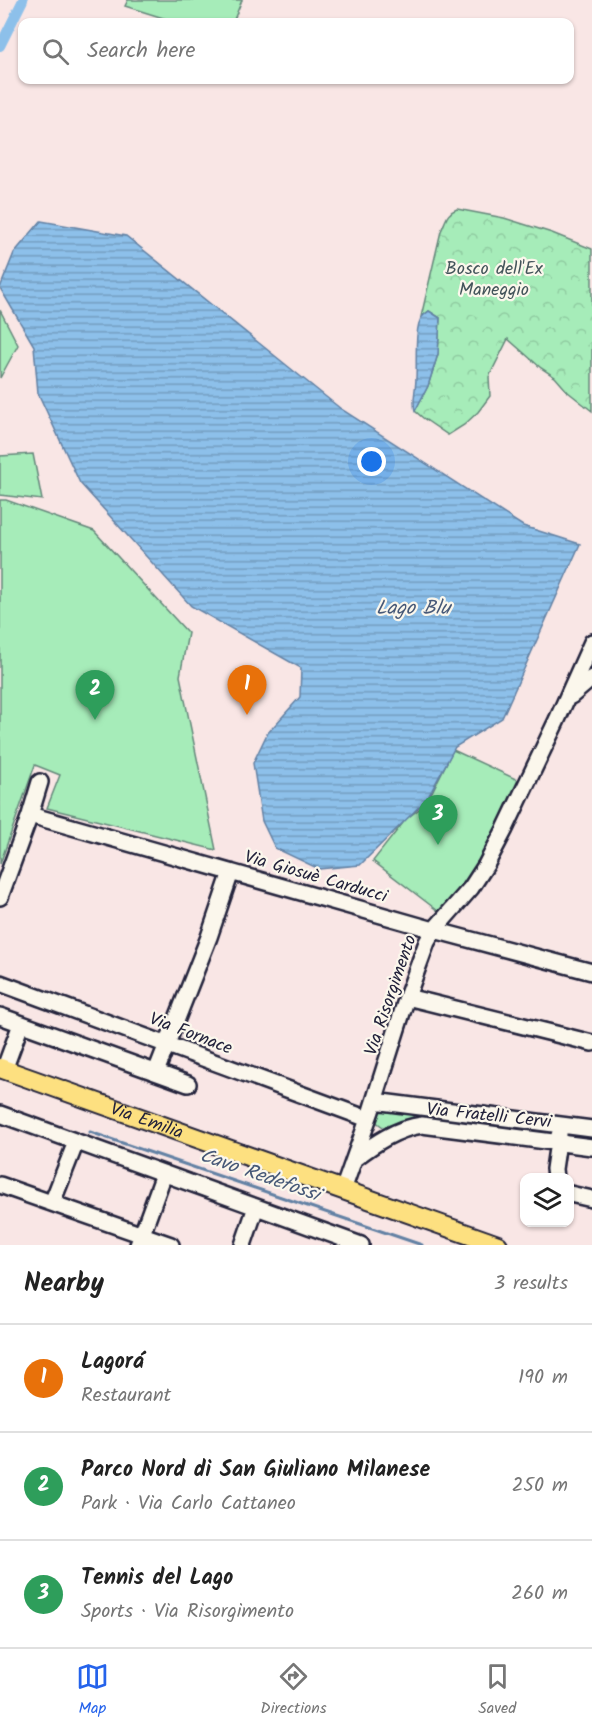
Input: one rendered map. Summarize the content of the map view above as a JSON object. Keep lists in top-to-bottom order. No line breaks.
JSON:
{"streets":{"main road":["Via Emilia"],"street":["Via Giosuè Carducci","Via Risorgimento","Via Fornace","Via Fratelli Cervi"]},"crossings":[["Via Giosuè Carducci","Via Risorgimento"],["Via Risorgimento","Via Fornace"],["Via Risorgimento","Via Fratelli Cervi"],["Via Risorgimento","Via Emilia"],["Via Fornace","Via Fratelli Cervi"]],"water":["Lago Blu","Cavo Redefossi"],"parks":["Bosco dell'Ex Maneggio"],"page":{"search":"Search here","pins":["1","2","3"],"heading":["Nearby","3 results"],"list":[{"mark":"1","name":"Lagorá","note":"Restaurant","value":"190 m"},{"mark":"2","name":"Parco Nord di San Giuliano Milanese","note":"Park · Via Carlo Cattaneo","value":"250 m"},{"mark":"3","name":"Tennis del Lago","note":"Sports · Via Risorgimento","value":"260 m"}],"nav":["Map","Directions","Saved"]}}
